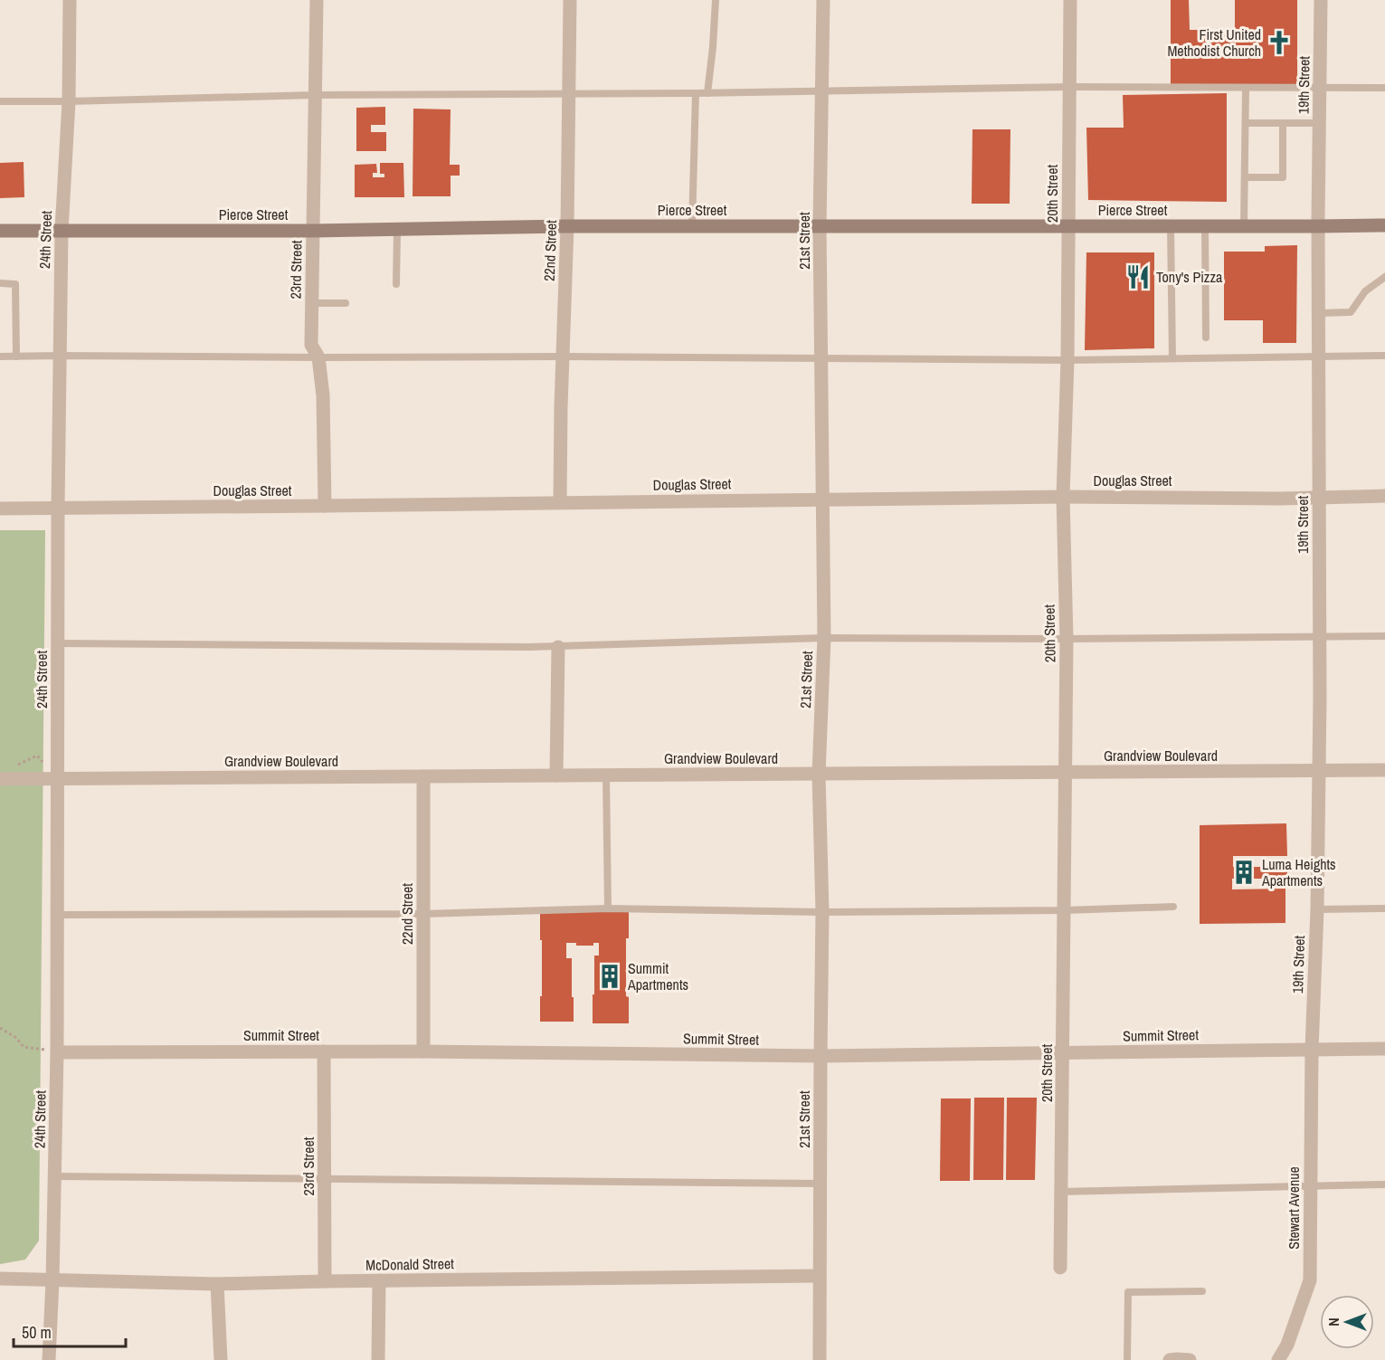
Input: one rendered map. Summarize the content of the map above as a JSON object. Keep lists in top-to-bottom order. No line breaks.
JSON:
{"streets":{"main road":["Pierce Street"],"street":["19th Street","20th Street","24th Street","21st Street","22nd Street","23rd Street","Douglas Street","Grandview Boulevard","Summit Street","Stewart Avenue","McDonald Street"]},"crossings":[["19th Street","Pierce Street"],["19th Street","Douglas Street"],["19th Street","Grandview Boulevard"],["19th Street","Summit Street"],["19th Street","Stewart Avenue"],["20th Street","Pierce Street"],["20th Street","Douglas Street"],["20th Street","Grandview Boulevard"],["20th Street","Summit Street"],["Pierce Street","24th Street"],["Pierce Street","21st Street"],["Pierce Street","22nd Street"],["Pierce Street","23rd Street"],["24th Street","Douglas Street"],["24th Street","Grandview Boulevard"],["24th Street","Summit Street"],["24th Street","McDonald Street"],["21st Street","Douglas Street"],["21st Street","Grandview Boulevard"],["21st Street","Summit Street"],["21st Street","McDonald Street"],["22nd Street","Douglas Street"],["22nd Street","Grandview Boulevard"],["22nd Street","Summit Street"],["23rd Street","Douglas Street"],["23rd Street","Summit Street"],["23rd Street","McDonald Street"],["Summit Street","Stewart Avenue"]],"places":{"church":["First United Methodist Church"],"restaurant":["Tony's Pizza"],"building":["Luma Heights Apartments","Summit Apartments"]},"scale_bar":"50 m","north":"left"}
